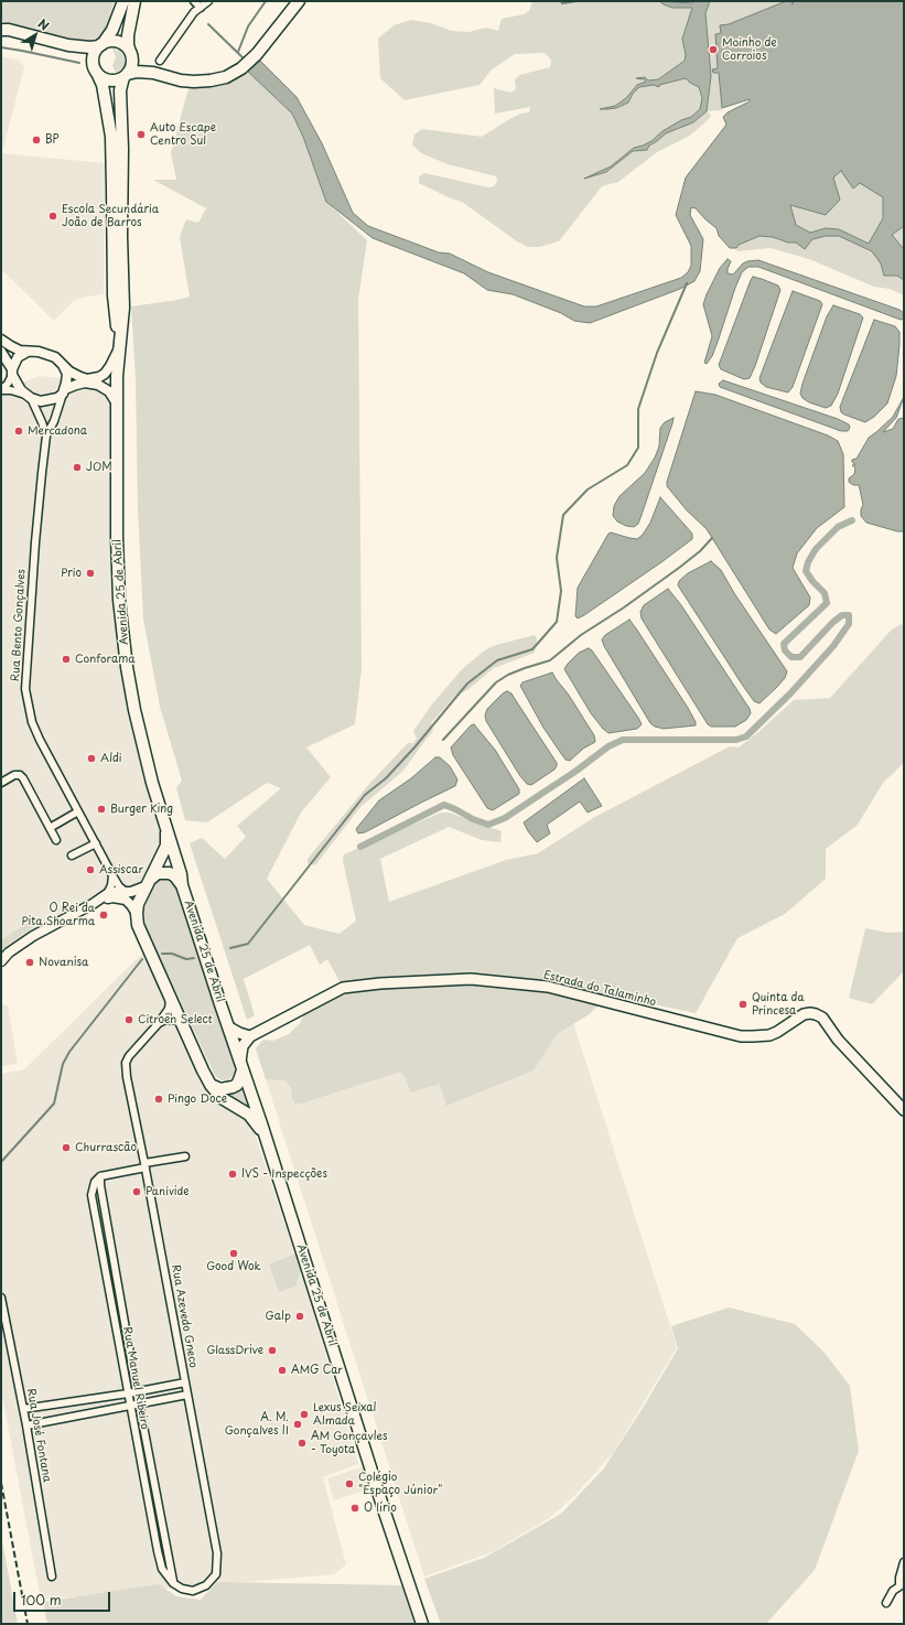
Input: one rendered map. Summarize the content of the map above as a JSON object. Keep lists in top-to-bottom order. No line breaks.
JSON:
{"streets":{"main road":["Avenida 25 de Abril","Estrada do Talaminho"],"street":["Rua Bento Gonçalves","Rua Azevedo Gneco","Rua Manuel Ribeiro","Rua José Fontana"]},"crossings":[["Avenida 25 de Abril","Rua Azevedo Gneco"],["Rua Azevedo Gneco","Rua Manuel Ribeiro"]],"places":["Moinho de Corroios","Auto Escape Centro Sul","BP","Escola Secundária João de Barros","Mercadona","JOM","Prio","Conforama","Aldi","Burger King","Assiscar","O Rei da Pita Shoarma","Novanisa","Quinta da Princesa","Citroën Select","Pingo Doce","Churrascão","IVS - Inspecções","Panivide","Good Wok","Galp","GlassDrive","AMG Car","Lexus Seixal Almada","A. M. Gonçalves II","AM Gonçavles - Toyota","Colégio \"Espaço Júnior\"","O lírio"],"scale_bar":"100 m","north":"top right"}
